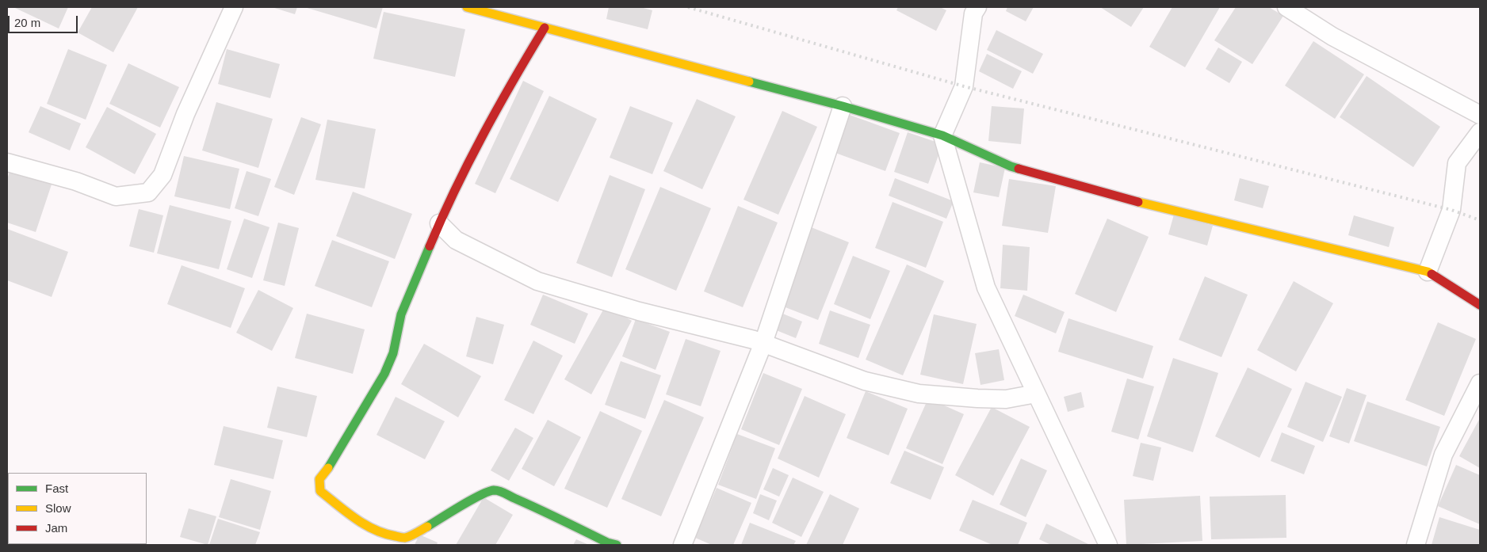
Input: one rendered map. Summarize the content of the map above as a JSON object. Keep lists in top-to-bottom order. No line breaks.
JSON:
{"legend":["Fast","Slow","Jam"],"scale_bar":"20 m"}
